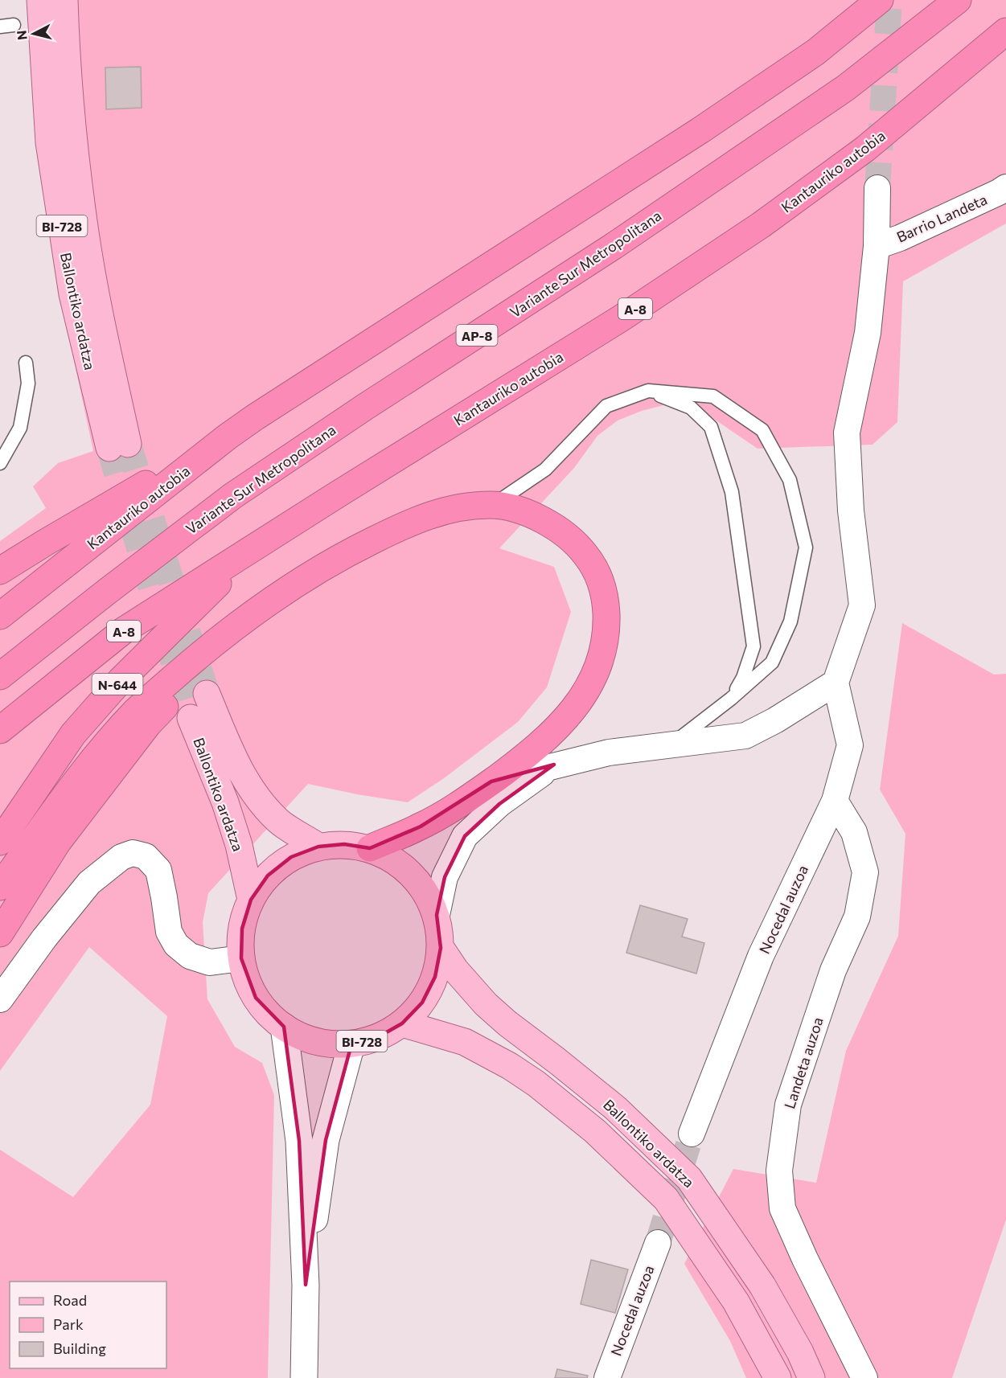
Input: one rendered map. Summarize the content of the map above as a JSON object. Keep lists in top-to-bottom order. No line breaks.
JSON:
{"streets":{"highway":["Kantauriko autobia","Variante Sur Metropolitana","A-8","AP-8","N-644"],"main road":["BI-728","Ballontiko ardatza"],"street":["Barrio Landeta","Nocedal auzoa","Landeta auzoa"]},"crossings":[["Kantauriko autobia","N-644"],["BI-728","Ballontiko ardatza"],["Nocedal auzoa","Landeta auzoa"]],"legend":["Road","Park","Building"],"north":"left"}
